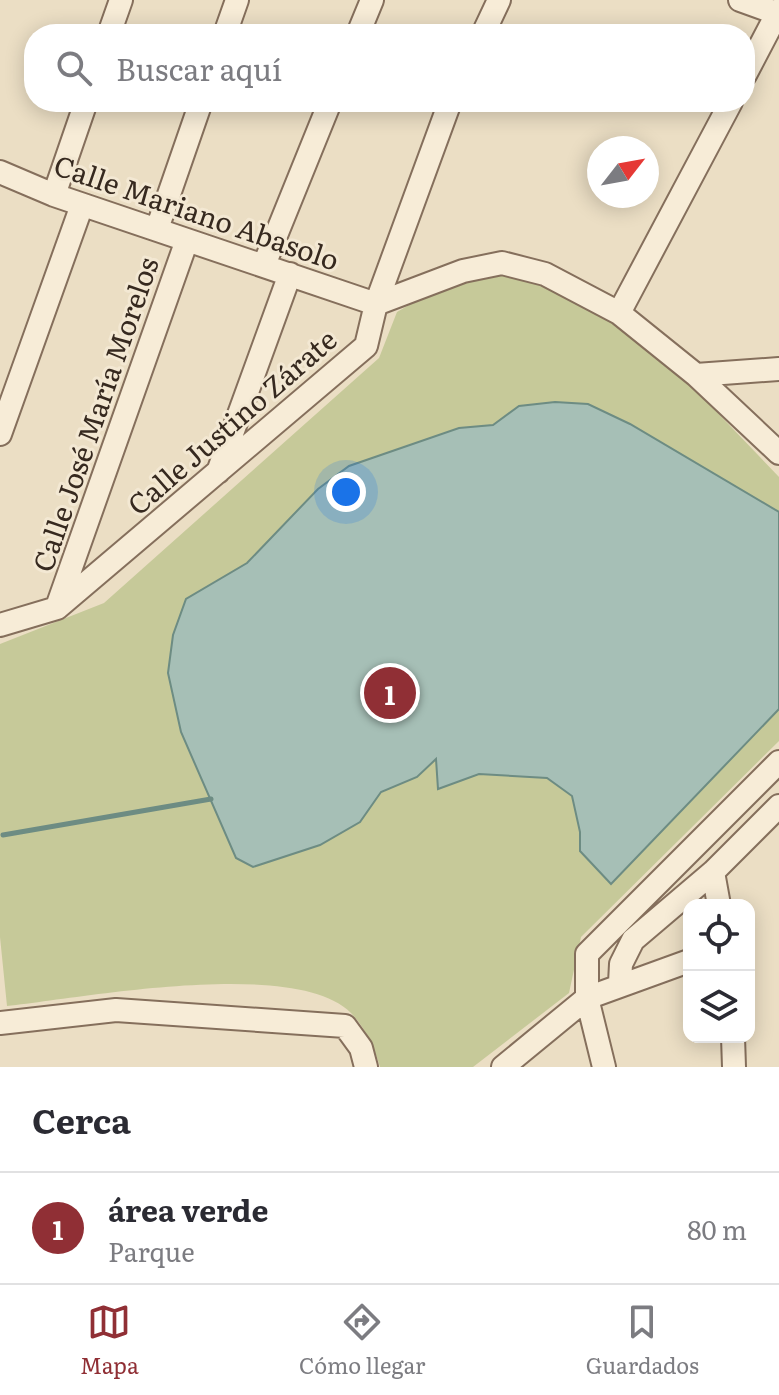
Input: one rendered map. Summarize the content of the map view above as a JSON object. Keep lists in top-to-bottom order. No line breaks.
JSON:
{"streets":{"street":["Calle Mariano Abasolo","Calle José María Morelos","Calle Justino Zárate"]},"crossings":[["Calle Mariano Abasolo","Calle José María Morelos"],["Calle Mariano Abasolo","Calle Justino Zárate"],["Calle José María Morelos","Calle Justino Zárate"]],"north":"top right","page":{"search":"Buscar aquí","pins":"1","heading":"Cerca","list":[{"mark":"1","name":"área verde","note":"Parque","value":"80 m"}],"nav":["Mapa","Cómo llegar","Guardados"]}}
